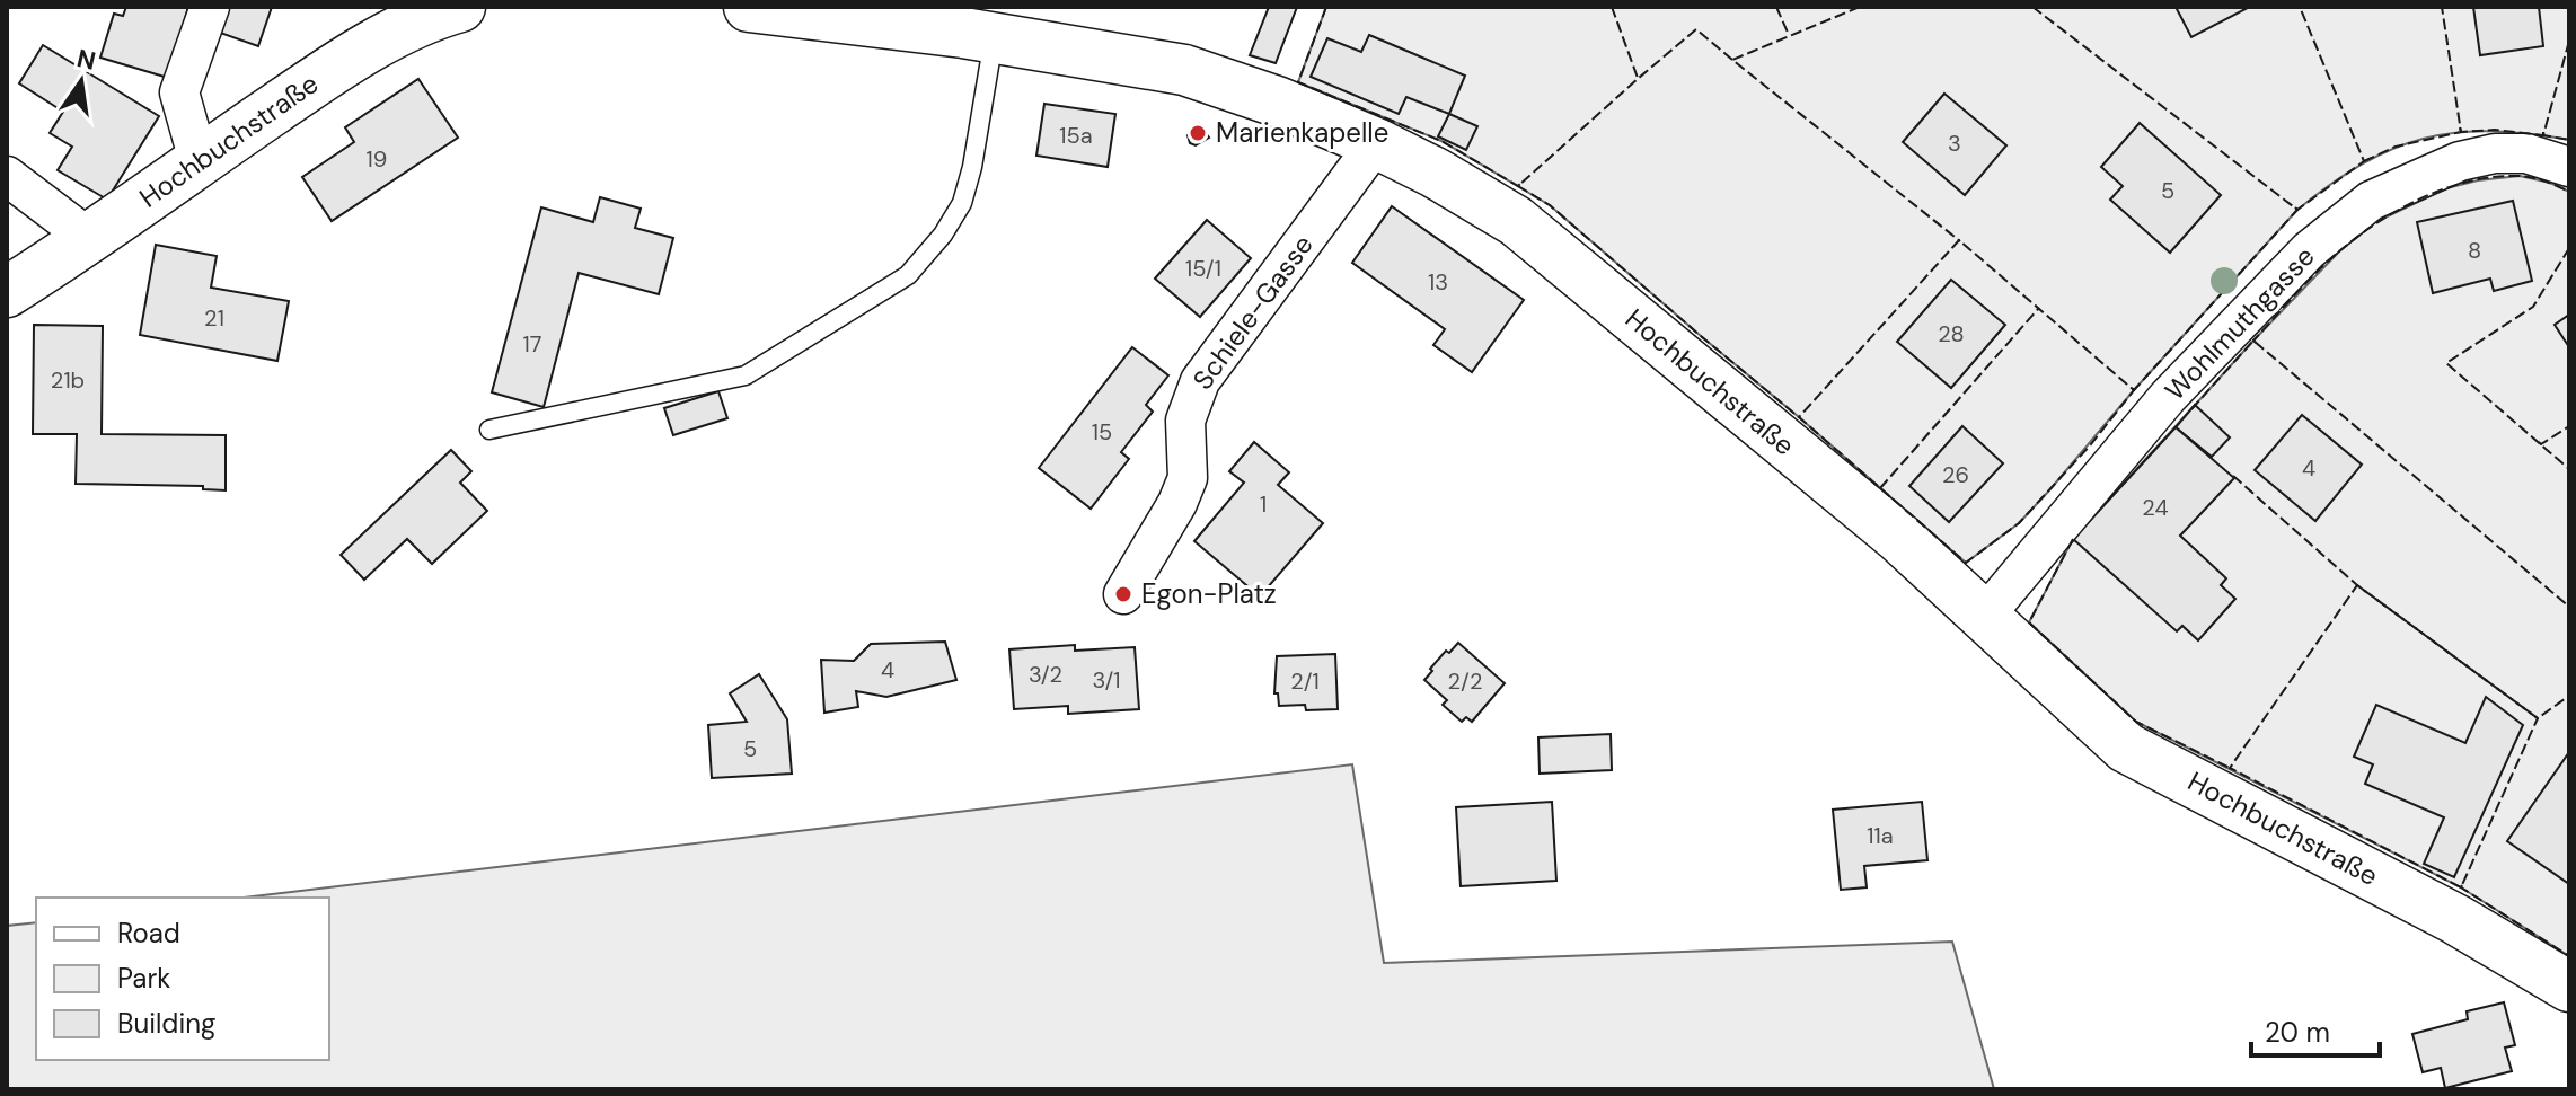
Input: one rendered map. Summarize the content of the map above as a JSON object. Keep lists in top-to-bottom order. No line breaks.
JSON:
{"streets":{"street":["Hochbuchstraße","Schiele-Gasse","Wohlmuthgasse"]},"crossings":[["Hochbuchstraße","Schiele-Gasse"],["Hochbuchstraße","Wohlmuthgasse"]],"places":["Marienkapelle","Egon-Platz"],"house_numbers":["15a","3","19","5","8","15/1","13","21","28","17","21b","15","4","26","1","24","4","3/2","3/1","2/1","2/2","5","11a"],"legend":["Road","Park","Building"],"scale_bar":"20 m","north":"top"}
